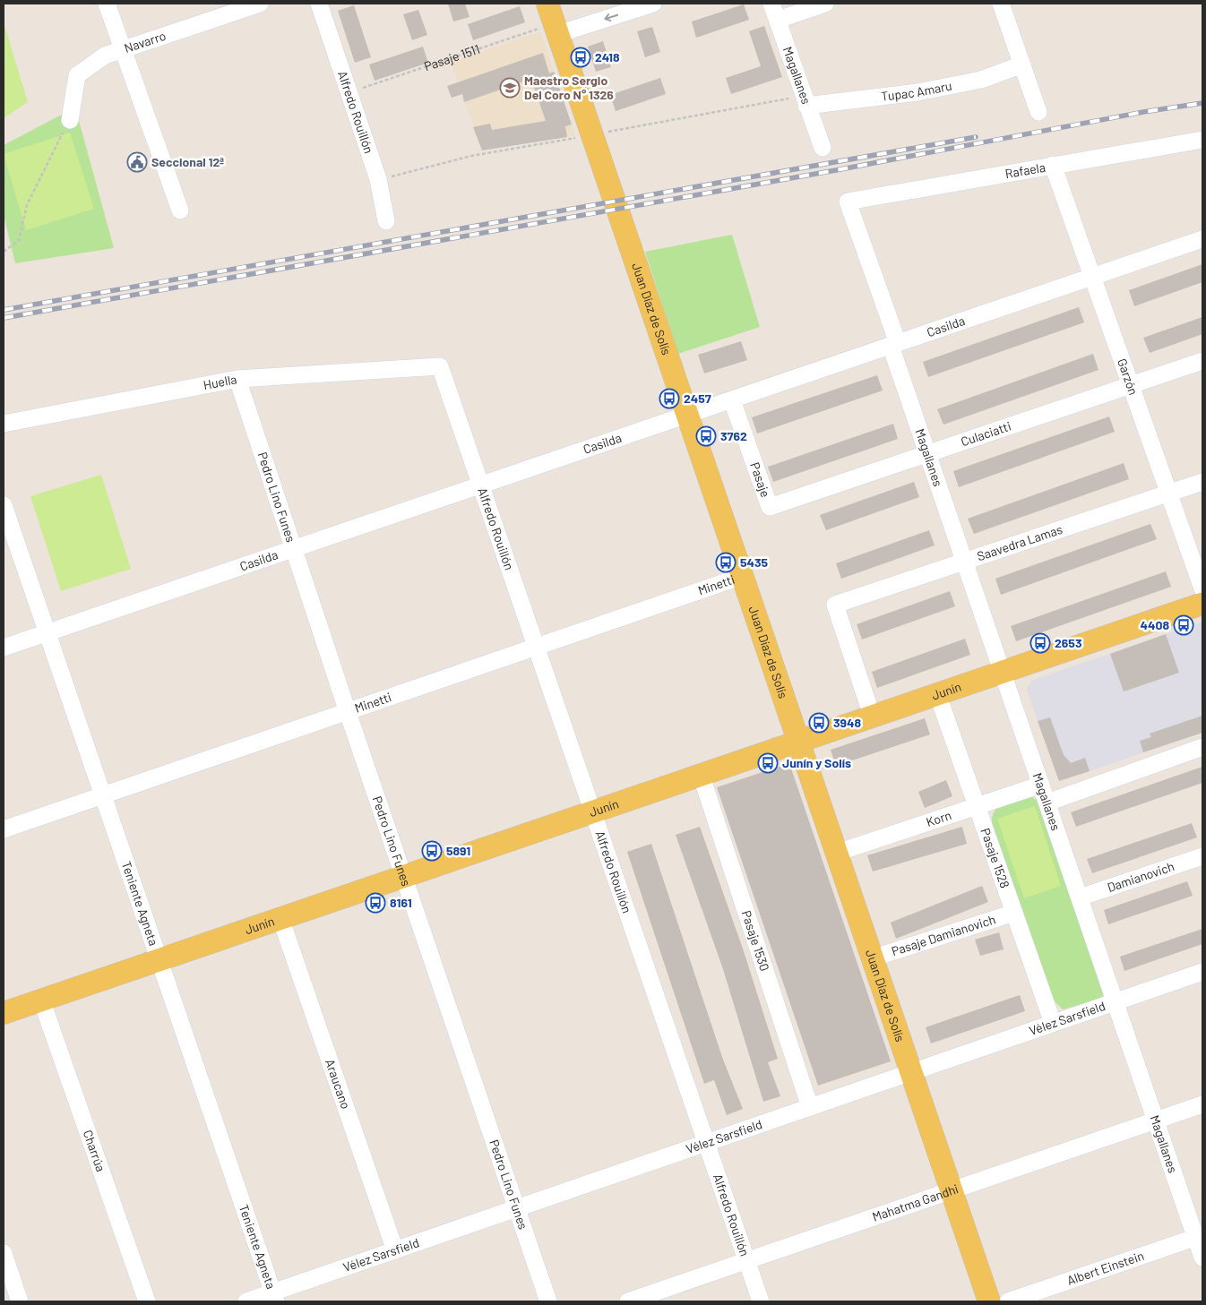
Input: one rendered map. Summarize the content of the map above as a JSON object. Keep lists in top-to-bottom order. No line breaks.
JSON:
{"streets":{"main road":["Juan Díaz de Solís","Junín"],"street":["Navarro","Magallanes","Tupac Amaru","Alfredo Rouillón","Rafaela","Casilda","Garzón","Huella","Culaciatti","Pasaje","Pedro Lino Funes","Saavedra Lamas","Minetti","Korn","Pasaje 1528","Damianovich","Teniente Agneta","Pasaje Damianovich","Pasaje 1530","Vélez Sarsfield","Araucano","Charrúa","Mahatma Gandhi","Albert Einstein"],"path":["Pasaje 1511"]},"crossings":[["Pasaje 1511","Alfredo Rouillón"],["Pasaje 1511","Juan Díaz de Solís"],["Magallanes","Tupac Amaru"],["Magallanes","Rafaela"],["Magallanes","Casilda"],["Magallanes","Culaciatti"],["Magallanes","Saavedra Lamas"],["Magallanes","Junín"],["Magallanes","Korn"],["Magallanes","Damianovich"],["Magallanes","Vélez Sarsfield"],["Magallanes","Mahatma Gandhi"],["Magallanes","Albert Einstein"],["Alfredo Rouillón","Casilda"],["Alfredo Rouillón","Huella"],["Alfredo Rouillón","Minetti"],["Alfredo Rouillón","Junín"],["Alfredo Rouillón","Vélez Sarsfield"],["Alfredo Rouillón","Mahatma Gandhi"],["Rafaela","Garzón"],["Juan Díaz de Solís","Casilda"],["Juan Díaz de Solís","Minetti"],["Juan Díaz de Solís","Junín"],["Juan Díaz de Solís","Korn"],["Juan Díaz de Solís","Pasaje Damianovich"],["Juan Díaz de Solís","Vélez Sarsfield"],["Juan Díaz de Solís","Mahatma Gandhi"],["Casilda","Garzón"],["Casilda","Pasaje"],["Casilda","Pedro Lino Funes"],["Casilda","Teniente Agneta"],["Garzón","Culaciatti"],["Garzón","Saavedra Lamas"],["Huella","Pedro Lino Funes"],["Culaciatti","Pasaje"],["Pedro Lino Funes","Minetti"],["Pedro Lino Funes","Junín"],["Pedro Lino Funes","Vélez Sarsfield"],["Saavedra Lamas","Junín"],["Minetti","Teniente Agneta"],["Junín","Pasaje 1528"],["Junín","Teniente Agneta"],["Junín","Pasaje 1530"],["Junín","Araucano"],["Junín","Charrúa"],["Korn","Pasaje 1528"],["Pasaje 1528","Pasaje Damianovich"],["Pasaje 1528","Vélez Sarsfield"],["Teniente Agneta","Vélez Sarsfield"],["Pasaje 1530","Vélez Sarsfield"],["Vélez Sarsfield","Araucano"]],"places":{"bus stop":["2418","2457","3762","5435","4408","2653","3948","Junín y Solís","5891","8161"],"school or university":["Maestro Sergio Del Coro N° 1326"],"public building":["Seccional 12ª"]}}
